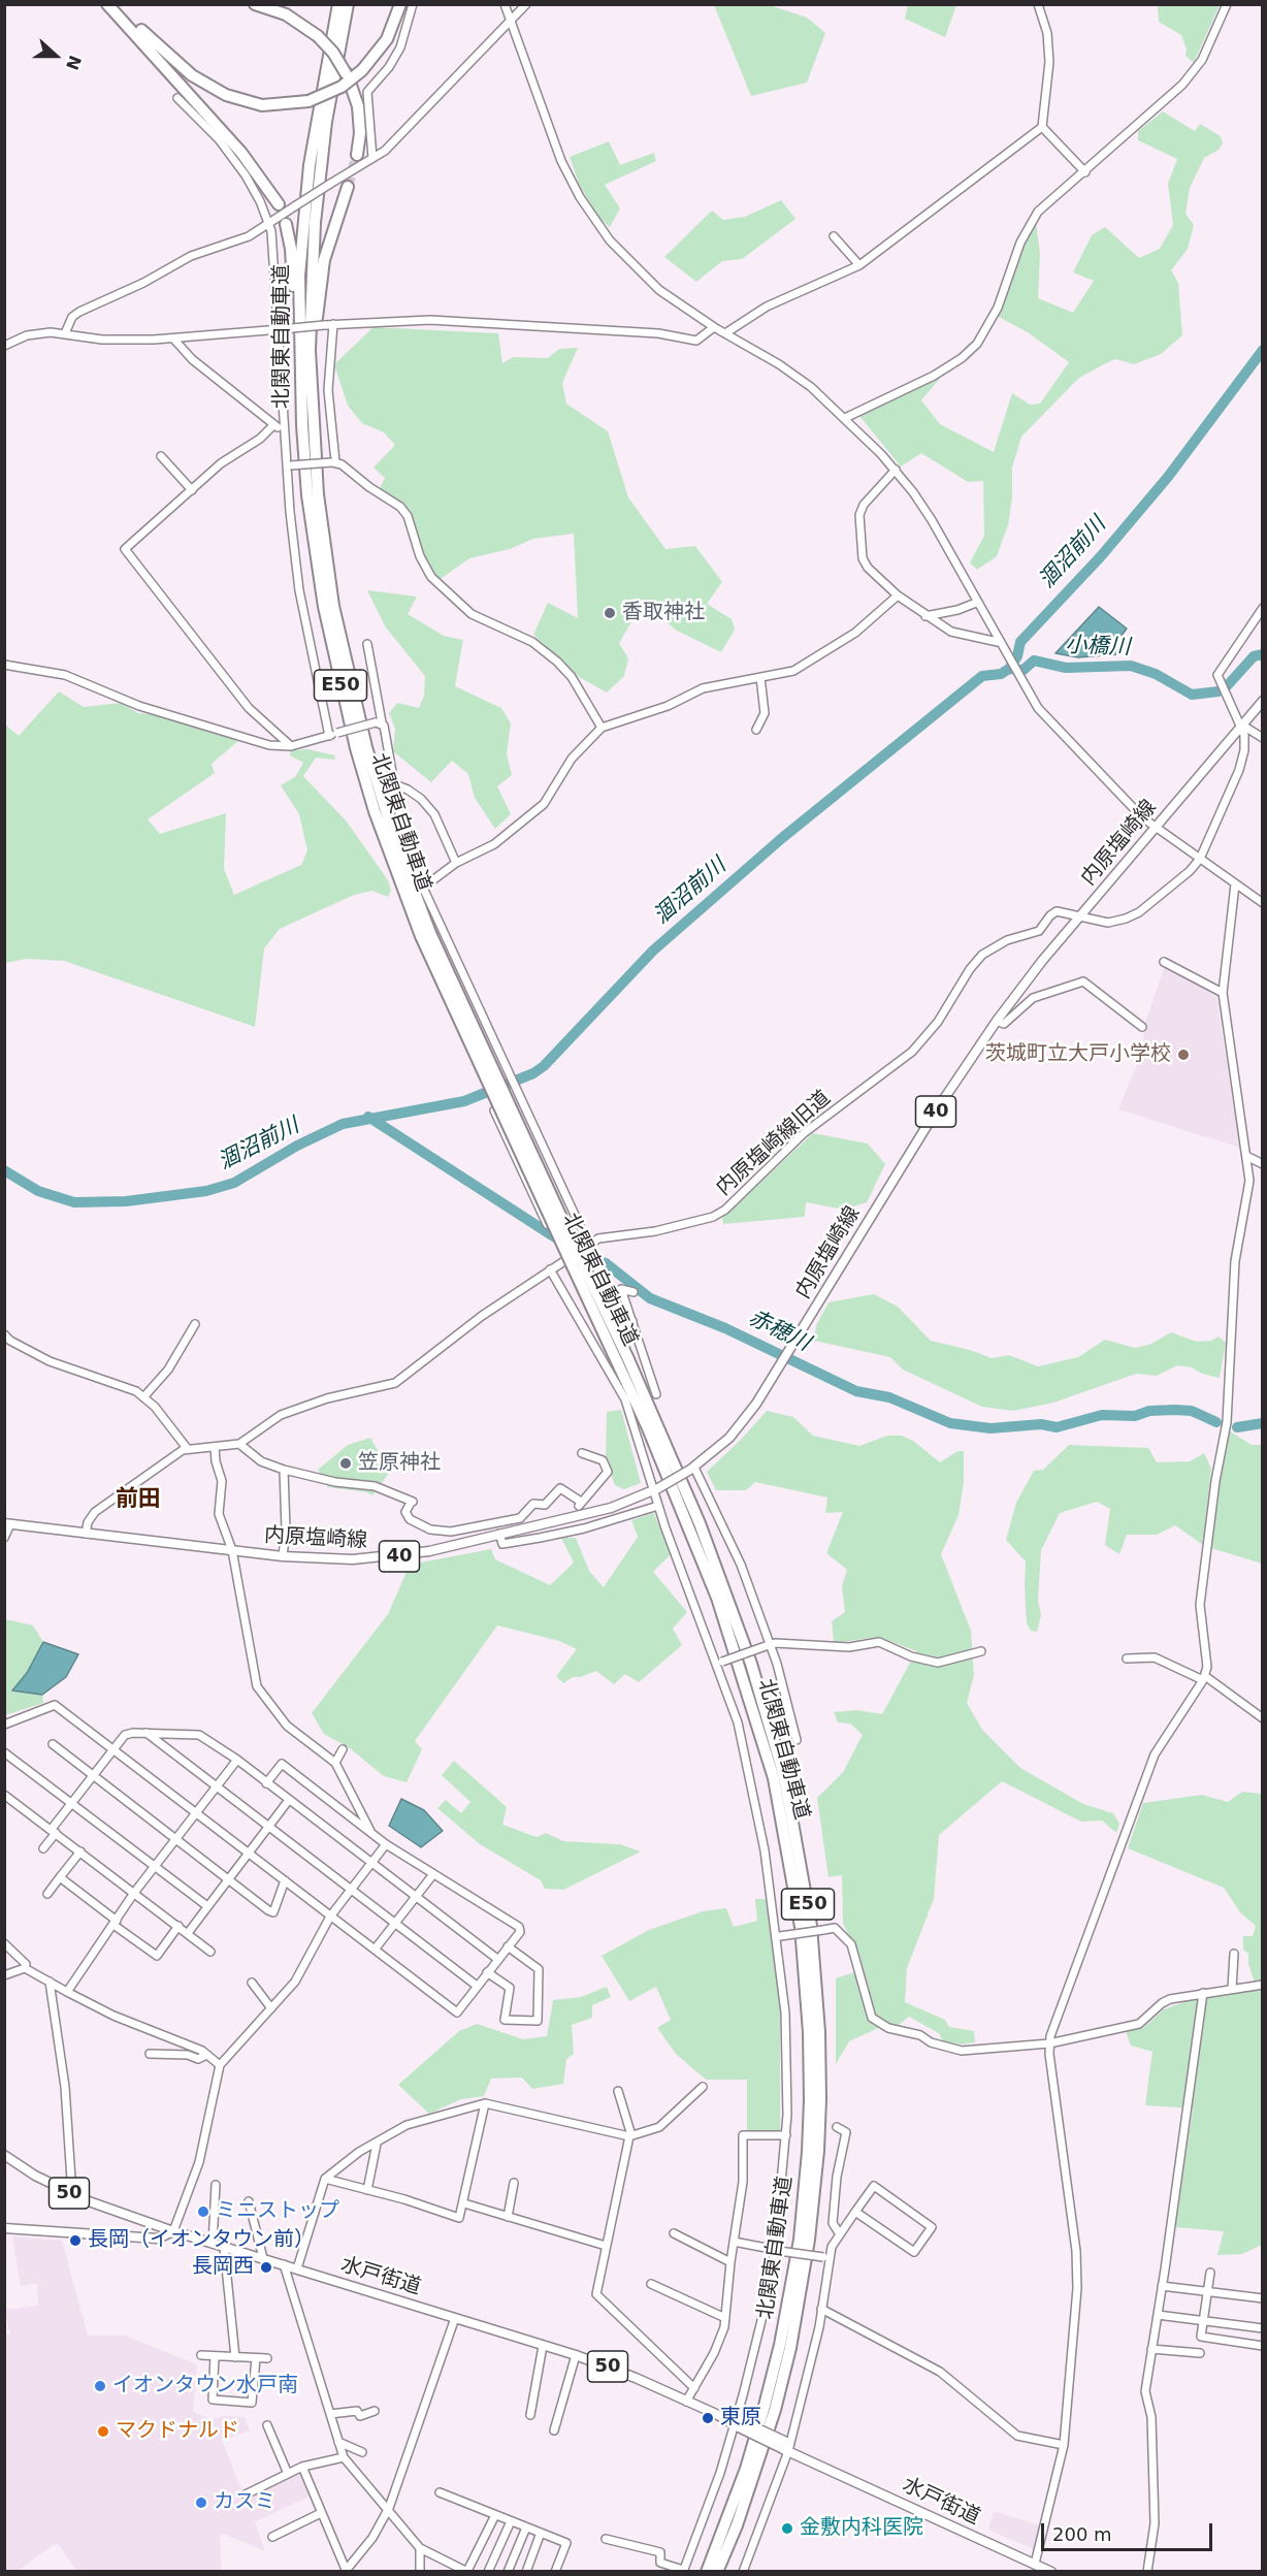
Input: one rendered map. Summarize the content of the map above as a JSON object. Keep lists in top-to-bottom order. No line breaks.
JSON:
{"streets":{"highway":["北関東自動車道","E50"],"main road":["内原塩崎線","40","50","水戸街道"],"street":["内原塩崎線旧道"]},"crossings":[["内原塩崎線","内原塩崎線旧道"]],"districts":["前田"],"water":["涸沼前川","小橋川","赤穂川"],"places":["香取神社","茨城町立大戸小学校","笠原神社","ミニストップ","長岡（イオンタウン前）","長岡西","イオンタウン水戸南","東原","マクドナルド","カスミ","金敷内科医院"],"scale_bar":"200 m","north":"right"}
